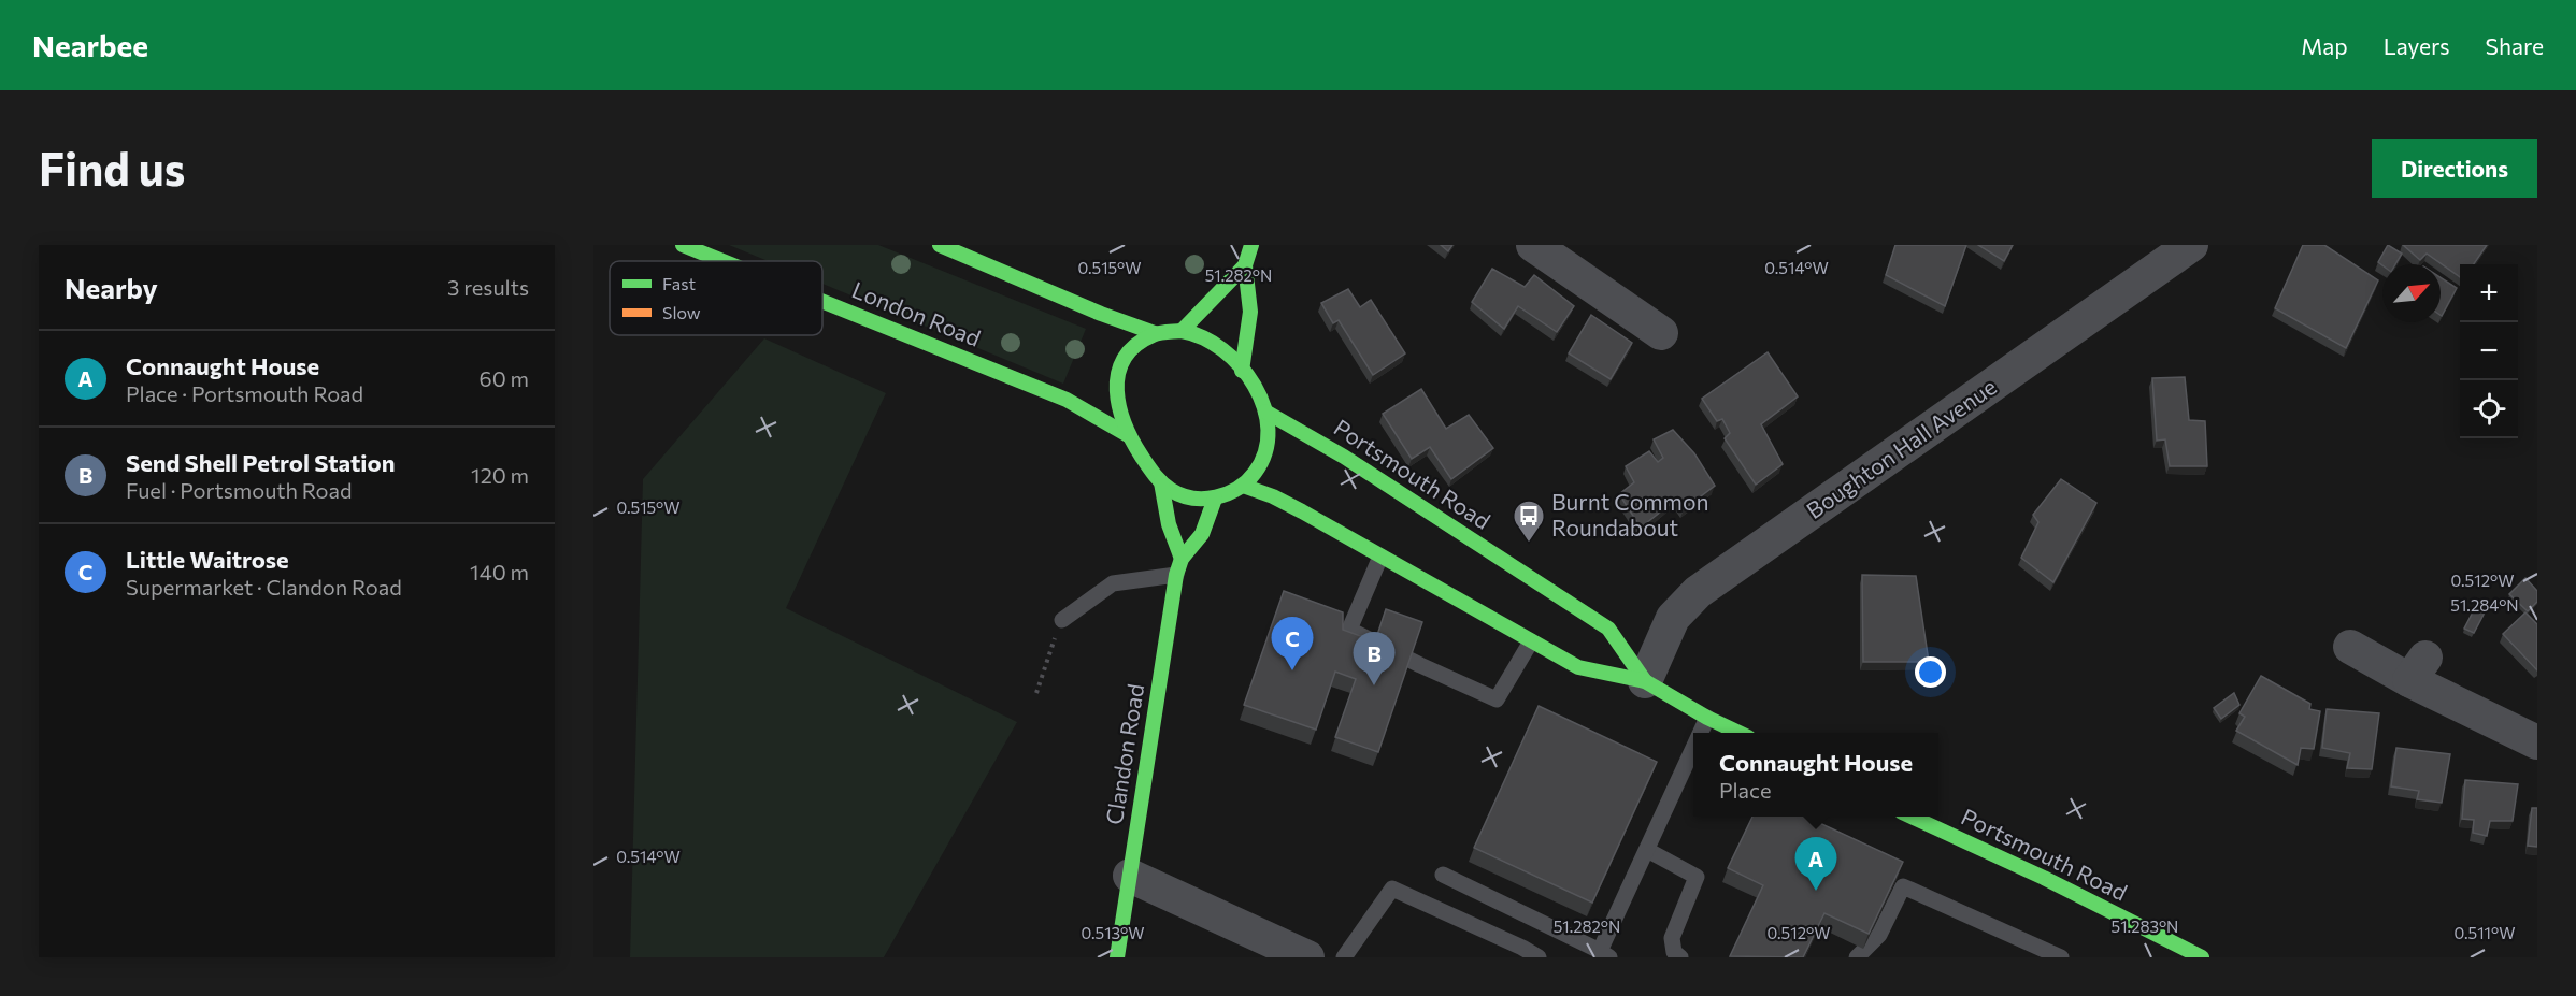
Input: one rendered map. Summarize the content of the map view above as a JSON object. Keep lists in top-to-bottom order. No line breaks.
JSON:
{"streets":{"main road":["London Road","Portsmouth Road","Clandon Road"],"street":["Boughton Hall Avenue"]},"crossings":[["London Road","Portsmouth Road"],["London Road","Clandon Road"],["Boughton Hall Avenue","Portsmouth Road"],["Portsmouth Road","Clandon Road"]],"places":{"bus stop":["Burnt Common Roundabout"]},"legend":["Fast","Slow"],"north":"top right","page":{"header":"Nearbee","nav":["Map","Layers","Share"],"buttons":"Directions","title":"Find us","heading":["Nearby","3 results"],"map_buttons":["+","−"],"list":[{"mark":"A","name":"Connaught House","note":"Place · Portsmouth Road","value":"60 m"},{"mark":"B","name":"Send Shell Petrol Station","note":"Fuel · Portsmouth Road","value":"120 m"},{"mark":"C","name":"Little Waitrose","note":"Supermarket · Clandon Road","value":"140 m"}],"pins":["C","B","A"],"popup":["Connaught House","Place"]},"coordinates":["0.515°W","0.514°W","51.282°N","0.512°W","51.284°N","51.283°N","0.513°W","0.511°W"]}
